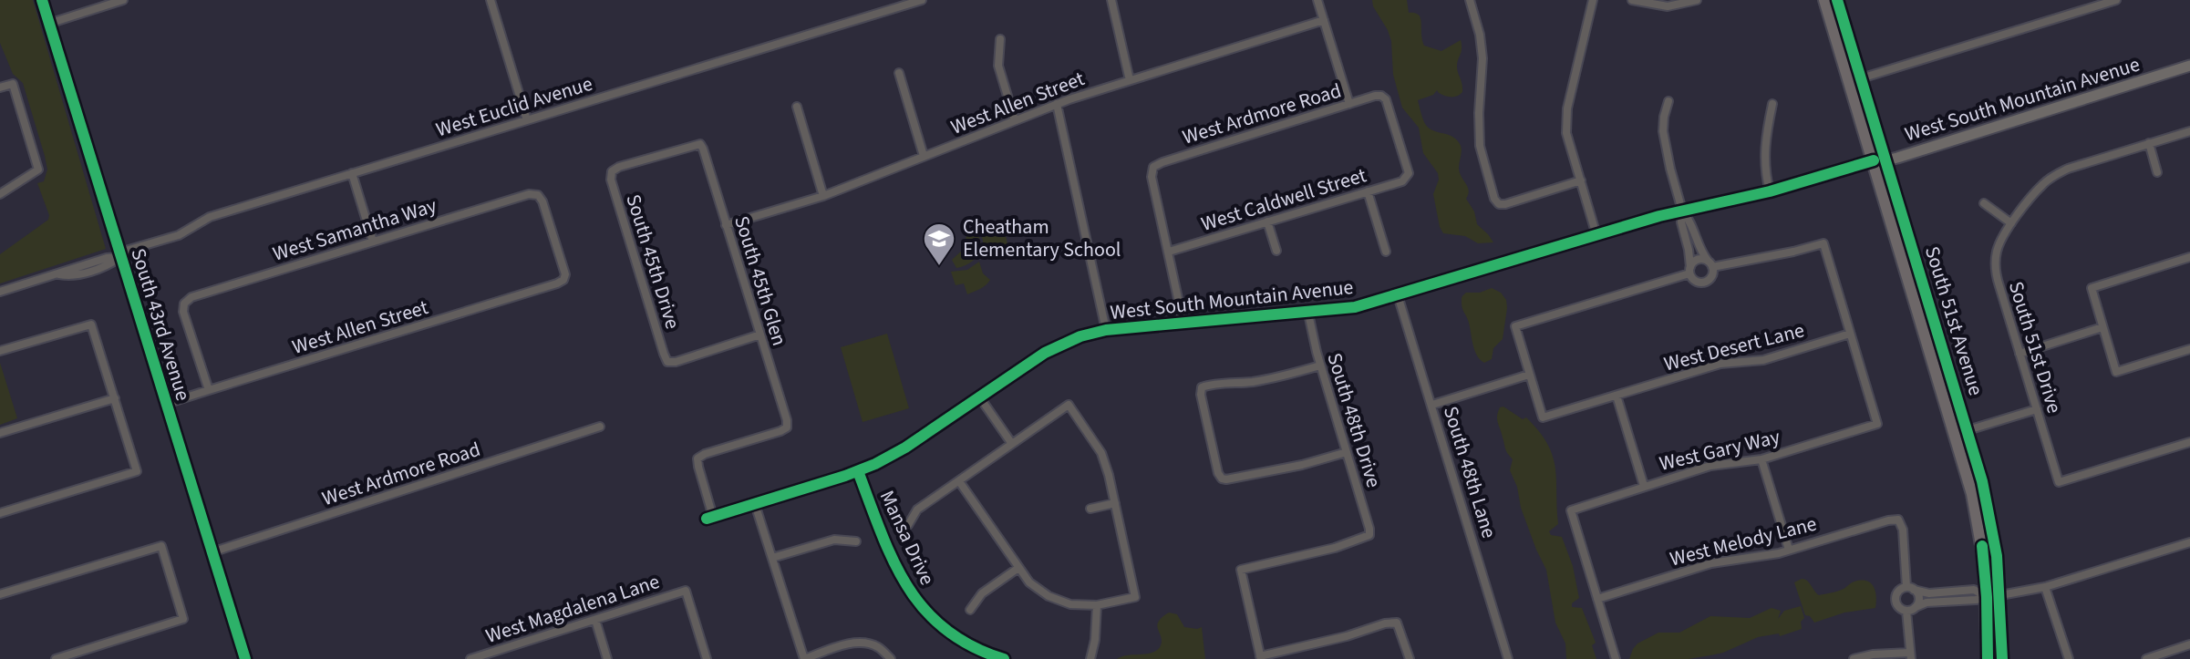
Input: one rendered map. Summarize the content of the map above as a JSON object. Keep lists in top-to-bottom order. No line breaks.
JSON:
{"streets":{"main road":["South 51st Avenue"],"street":["West South Mountain Avenue","West Allen Street","West Euclid Avenue","West Ardmore Road","West Caldwell Street","West Samantha Way","South 45th Drive","South 45th Glen","South 43rd Avenue","West Desert Lane","South 51st Drive","South 48th Drive","West Gary Way","South 48th Lane","Mansa Drive","West Melody Lane","West Magdalena Lane"]},"crossings":[["West South Mountain Avenue","South 45th Glen"],["West South Mountain Avenue","South 51st Avenue"],["West South Mountain Avenue","South 48th Drive"],["West South Mountain Avenue","South 48th Lane"],["West South Mountain Avenue","Mansa Drive"],["West Allen Street","West Samantha Way"],["West Allen Street","South 45th Glen"],["West Allen Street","South 43rd Avenue"],["West Euclid Avenue","South 43rd Avenue"],["West Ardmore Road","West Caldwell Street"],["West Ardmore Road","South 43rd Avenue"],["South 45th Drive","South 45th Glen"],["West Desert Lane","West Gary Way"],["West Gary Way","West Melody Lane"]],"places":{"school or university":["Cheatham Elementary School"]}}
